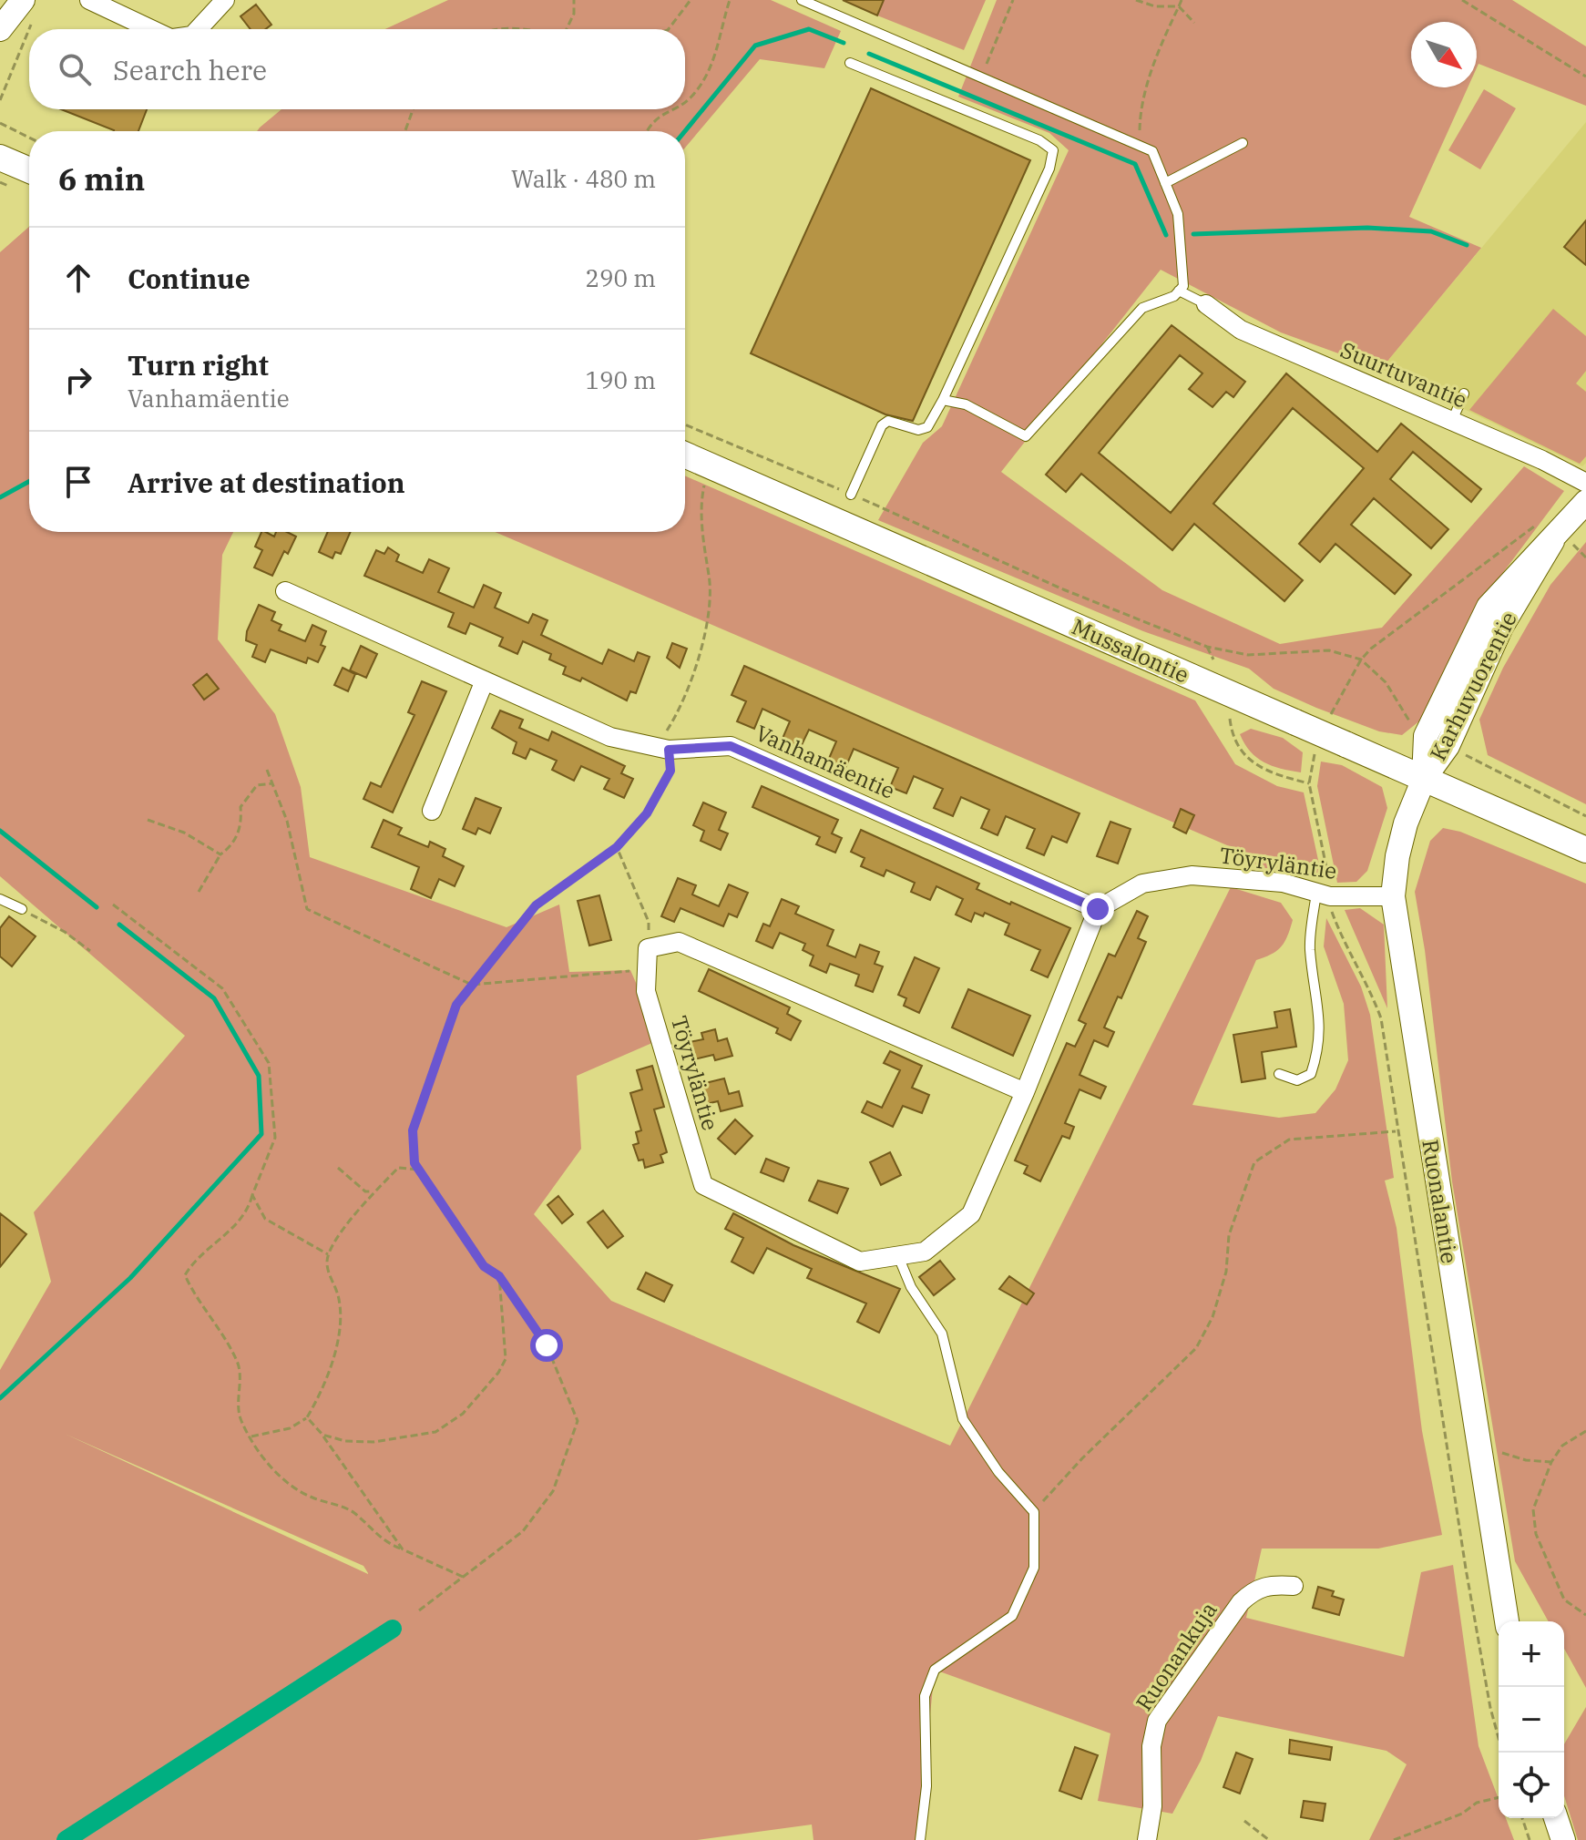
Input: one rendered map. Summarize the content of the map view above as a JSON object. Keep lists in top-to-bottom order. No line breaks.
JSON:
{"streets":{"main road":["Mussalontie"],"street":["Suurtuvantie","Karhuvuorentie","Vanhamäentie","Töyryläntie","Ruonalantie","Ruonankuja"]},"crossings":[["Mussalontie","Karhuvuorentie"],["Mussalontie","Ruonalantie"],["Karhuvuorentie","Ruonalantie"],["Vanhamäentie","Töyryläntie"],["Töyryläntie","Ruonalantie"]],"north":"bottom right","page":{"search":"Search here","heading":["6 min","Walk · 480 m"],"list":[["Continue","290 m"],["Turn right","Vanhamäentie","190 m"],"Arrive at destination"],"map_buttons":["+","−"]}}
